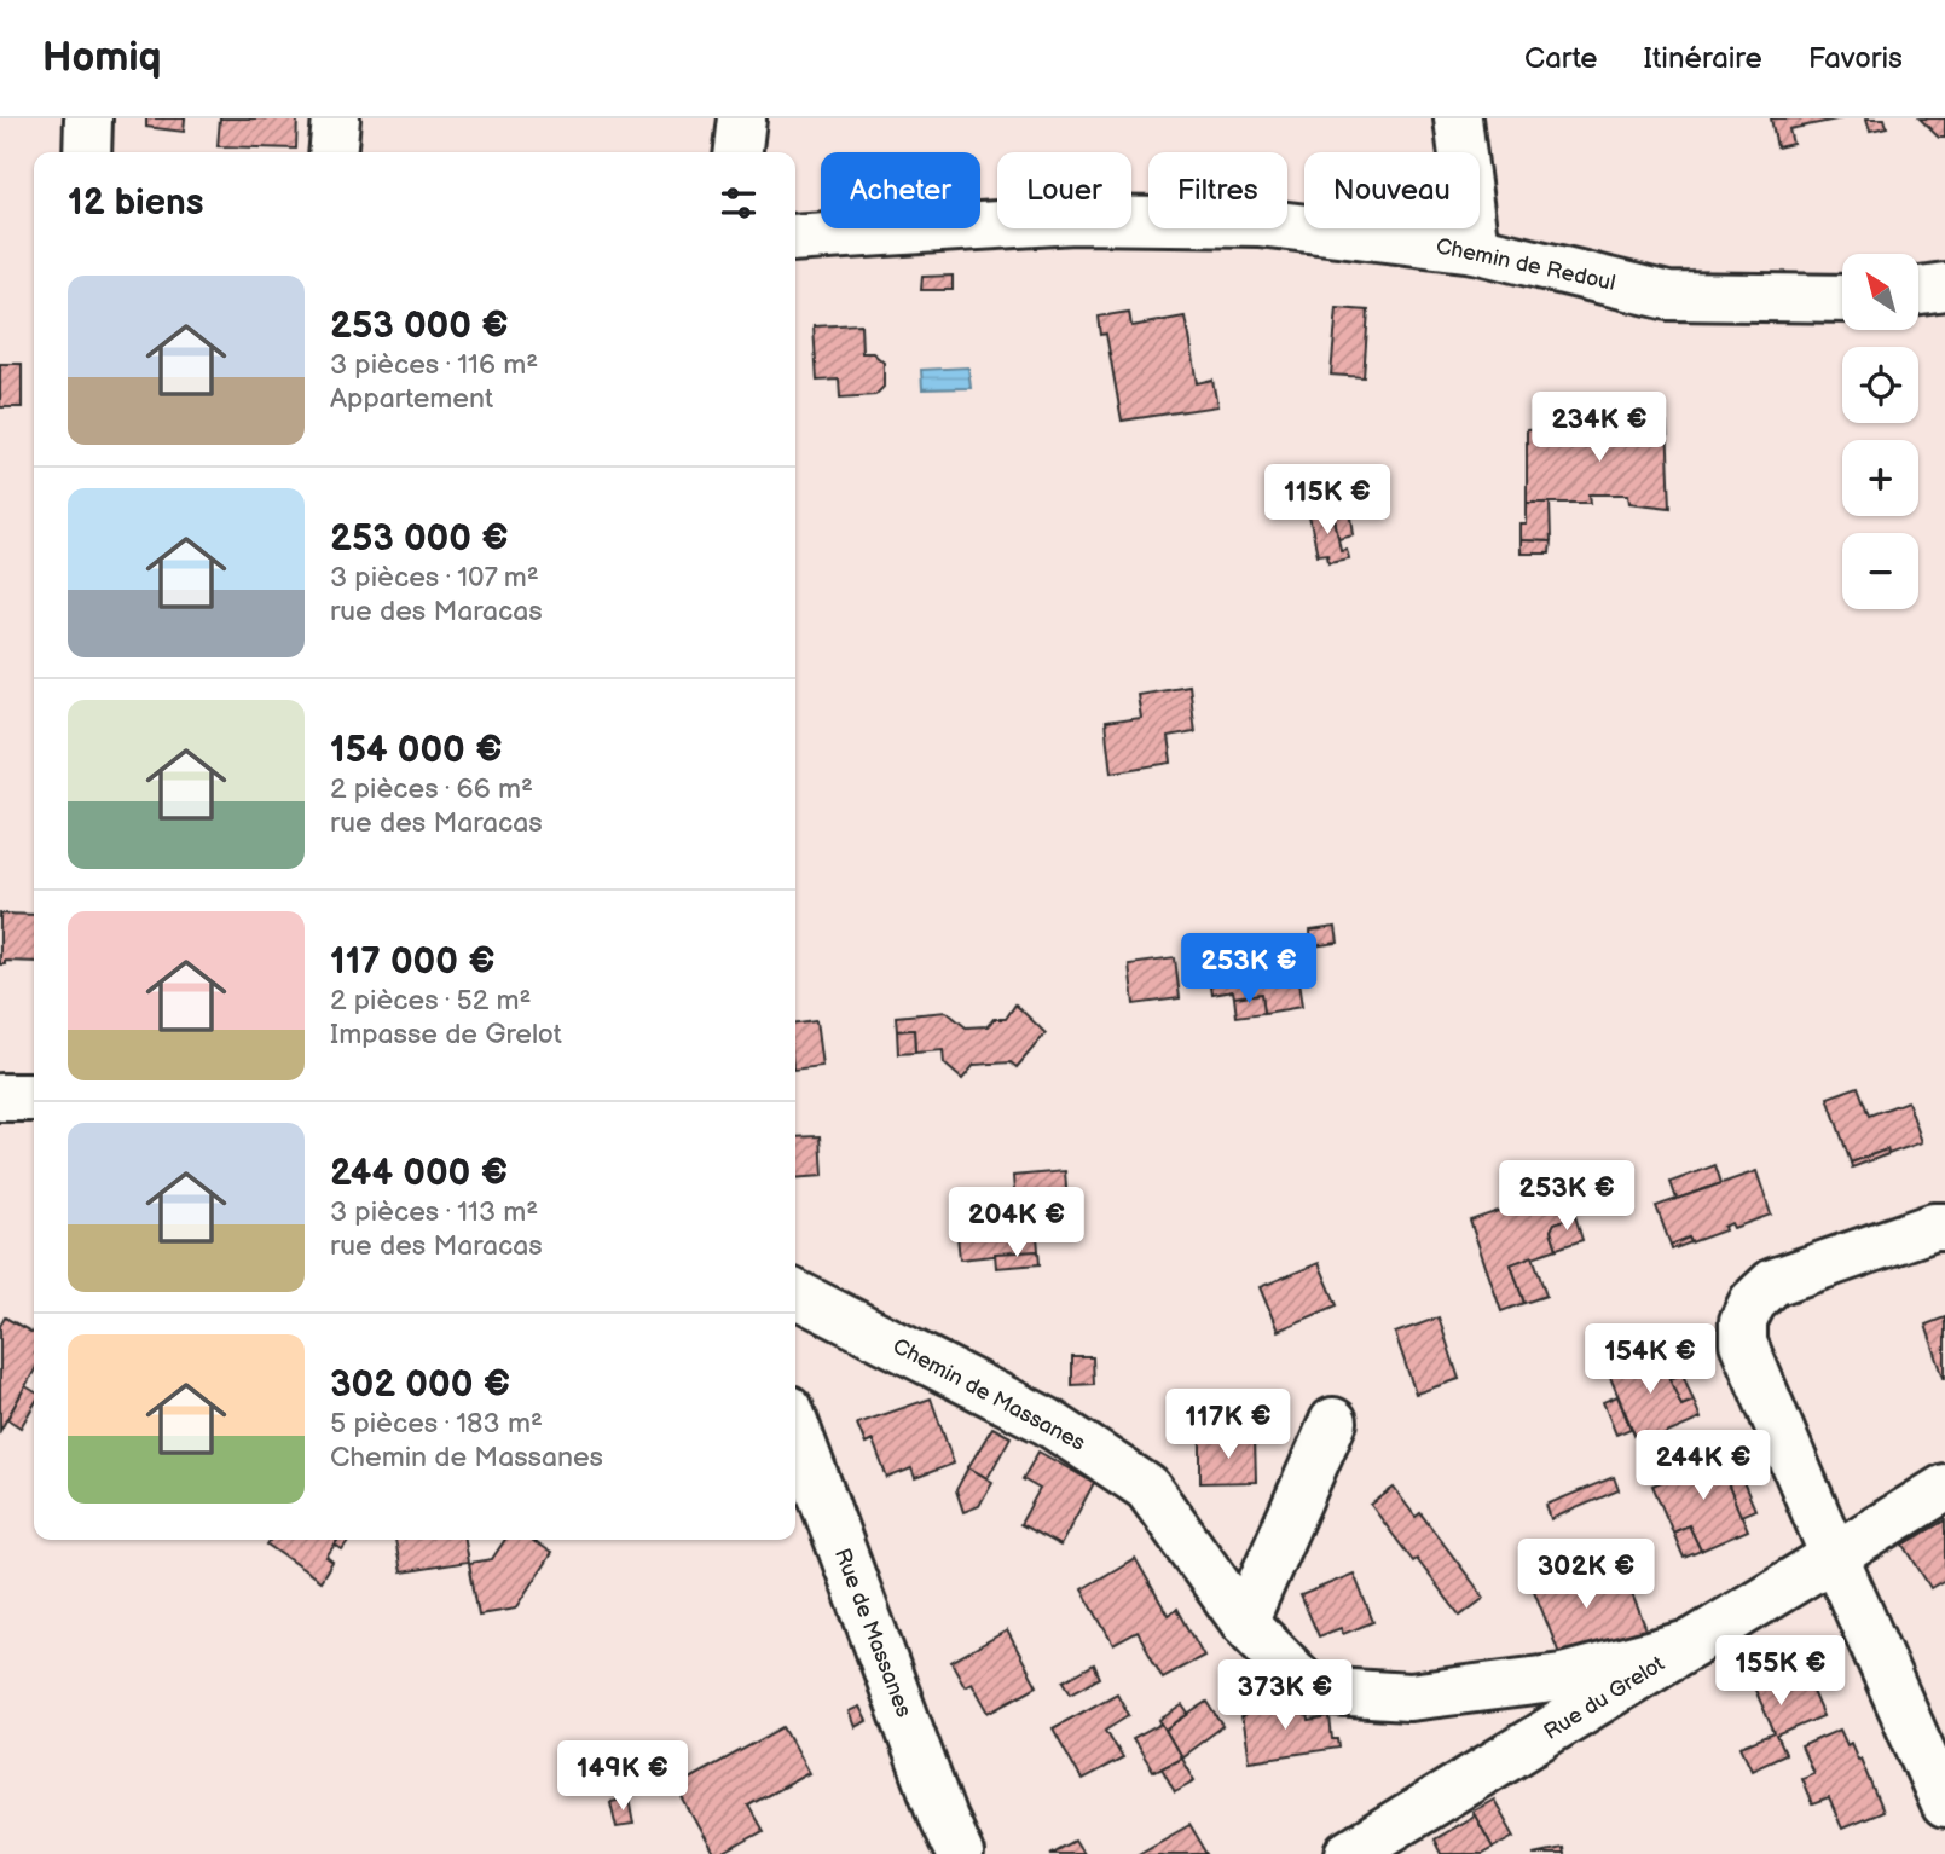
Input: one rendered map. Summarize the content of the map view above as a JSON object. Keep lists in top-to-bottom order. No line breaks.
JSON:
{"streets":{"street":["Chemin de Redoul","Chemin de Massanes","Rue de Massanes","Rue du Grelot"]},"crossings":[["Chemin de Massanes","Rue du Grelot"]],"north":"top left","page":{"header":"Homiq","nav":["Carte","Itinéraire","Favoris"],"chip":["Acheter","Louer","Filtres","Nouveau"],"heading":"12 biens","map_buttons":["+","−"],"list":[{"name":"253 000 €","note":"3 pièces · 116 m² · Appartement"},{"name":"253 000 €","note":"3 pièces · 107 m² · rue des Maracas"},{"name":"154 000 €","note":"2 pièces · 66 m² · rue des Maracas"},{"name":"117 000 €","note":"2 pièces · 52 m² · Impasse de Grelot"},{"name":"244 000 €","note":"3 pièces · 113 m² · rue des Maracas"},{"name":"302 000 €","note":"5 pièces · 183 m² · Chemin de Massanes"}],"price":["234K €","115K €","253K €","253K €","204K €","154K €","117K €","244K €","302K €","155K €","373K €","149K €"]}}
